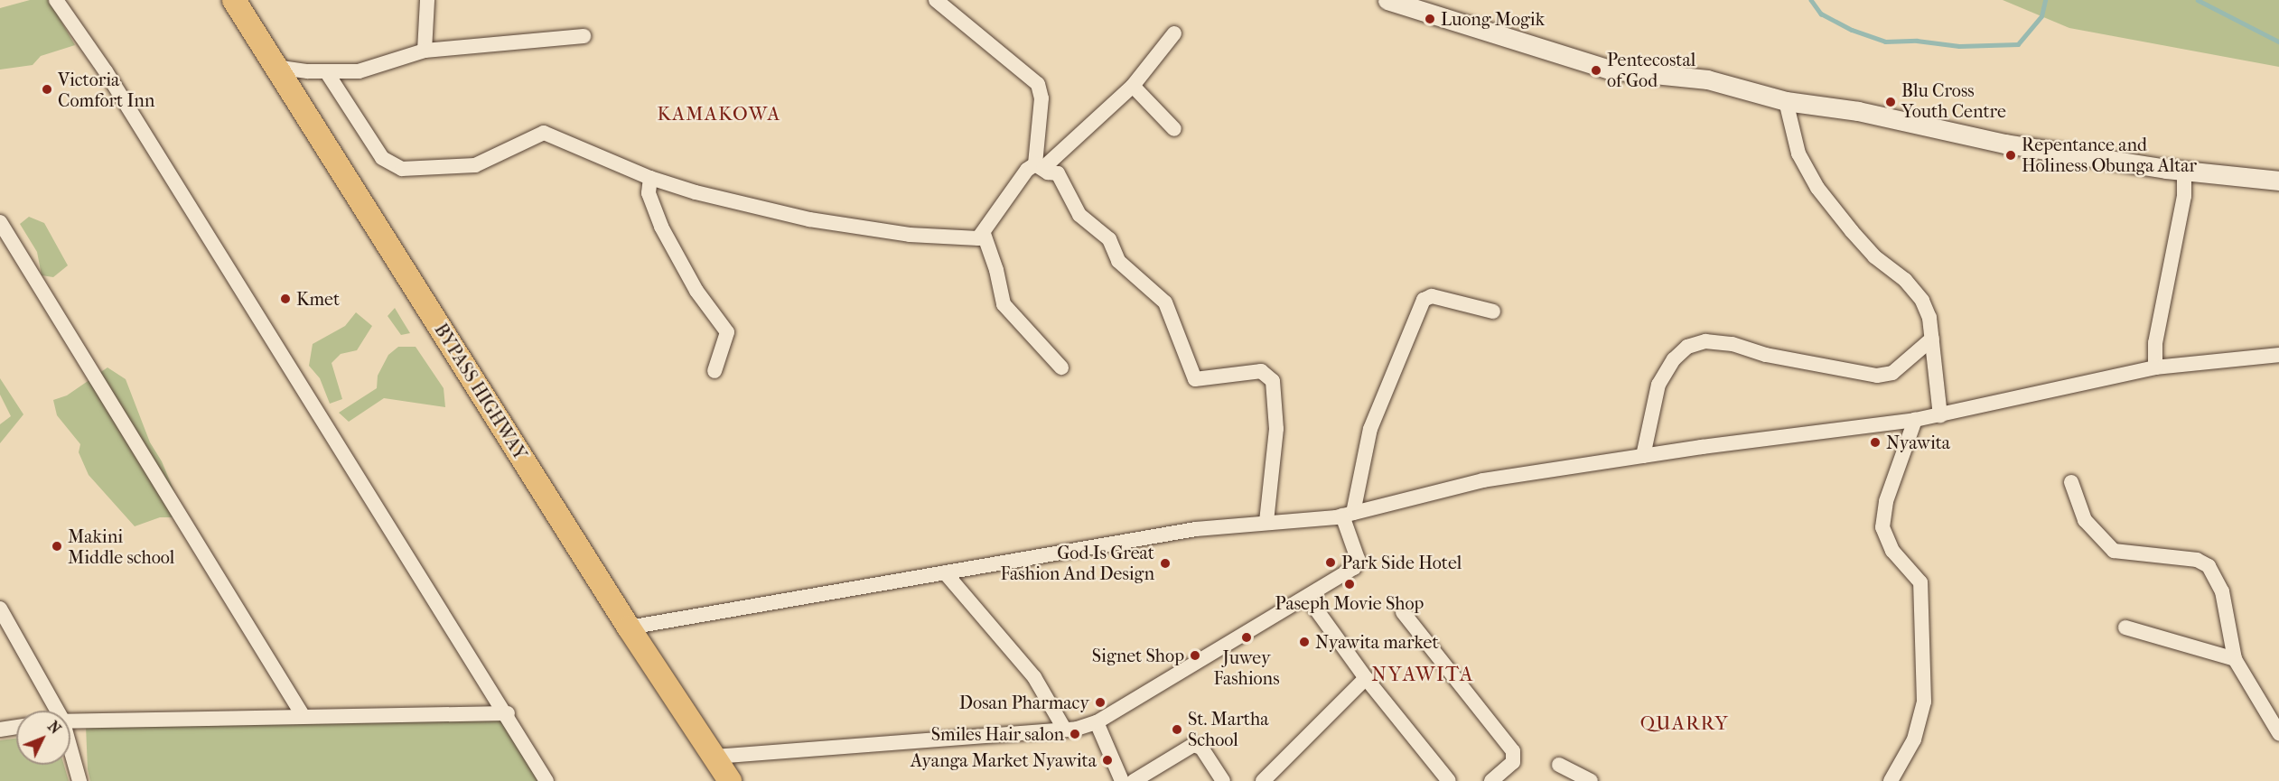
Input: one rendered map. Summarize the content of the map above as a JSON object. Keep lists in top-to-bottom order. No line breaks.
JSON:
{"streets":{"main road":["BYPASS HIGHWAY"]},"districts":["KAMAKOWA","NYAWITA","QUARRY"],"places":["Luong Mogik","Pentecostal of God","Victoria Comfort Inn","Blu Cross Youth Centre","Repentance and Holiness Obunga Altar","Kmet","Nyawita","Makini Middle school","Park Side Hotel","God Is Great Fashion And Design","Paseph Movie Shop","Juwey Fashions","Nyawita market","Signet Shop","Dosan Pharmacy","St. Martha School","Smiles Hair salon","Ayanga Market Nyawita"],"north":"top right"}
